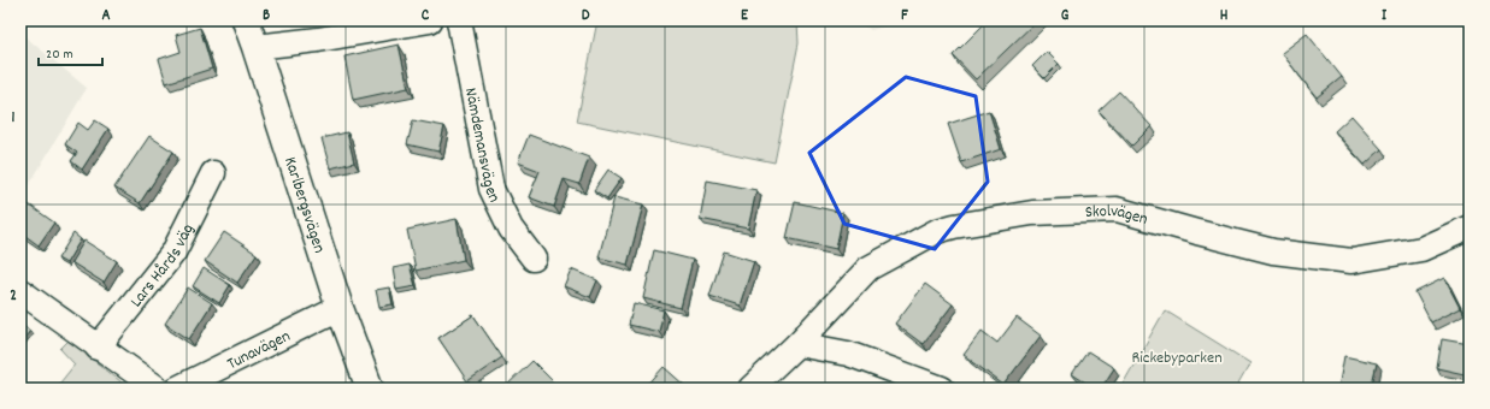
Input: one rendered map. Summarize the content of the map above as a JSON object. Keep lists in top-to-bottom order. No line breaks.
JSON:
{"streets":{"street":["Nämdemansvägen","Karlbergsvägen","Skolvägen","Lars Hårds väg","Tunavägen"]},"crossings":[["Karlbergsvägen","Tunavägen"]],"parks":["Rickebyparken"],"scale_bar":"20 m","grid":{"columns":["A","B","C","D","E","F","G","H","I"],"rows":["1","2"]}}
